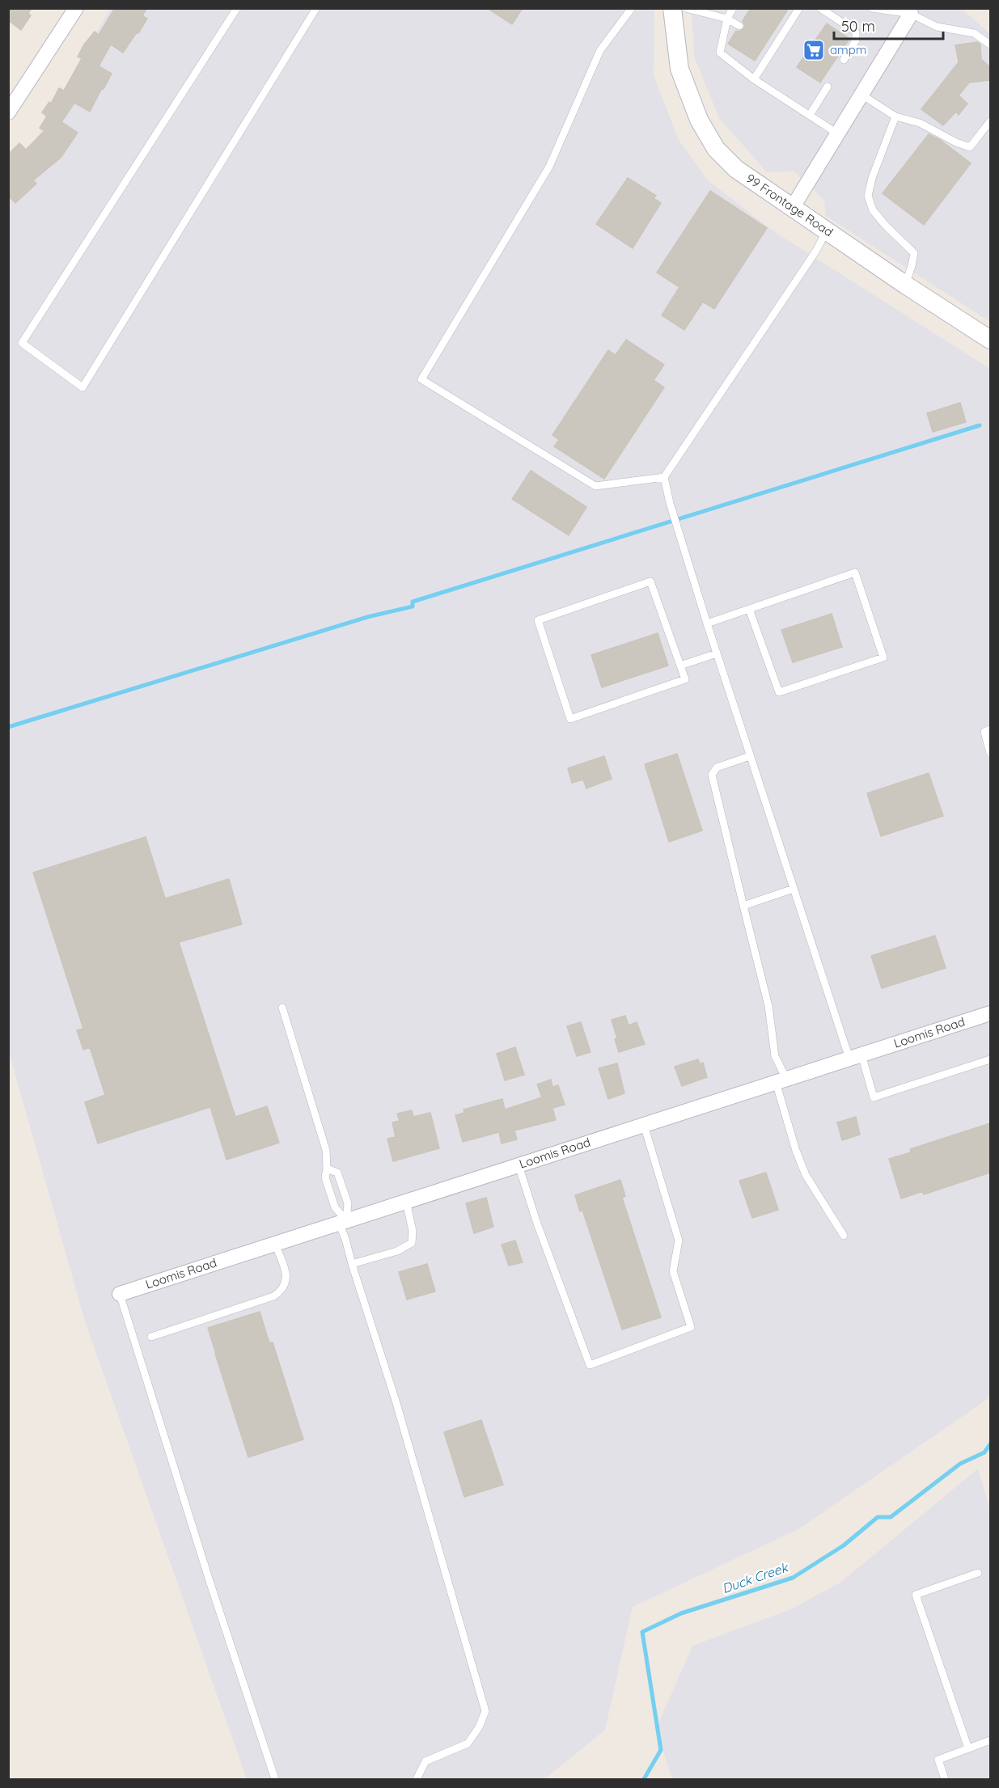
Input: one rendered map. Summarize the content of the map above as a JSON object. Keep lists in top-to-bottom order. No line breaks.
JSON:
{"streets":{"street":["99 Frontage Road","Loomis Road"]},"water":["Duck Creek"],"places":{"supermarket":["ampm"]},"scale_bar":"50 m"}
